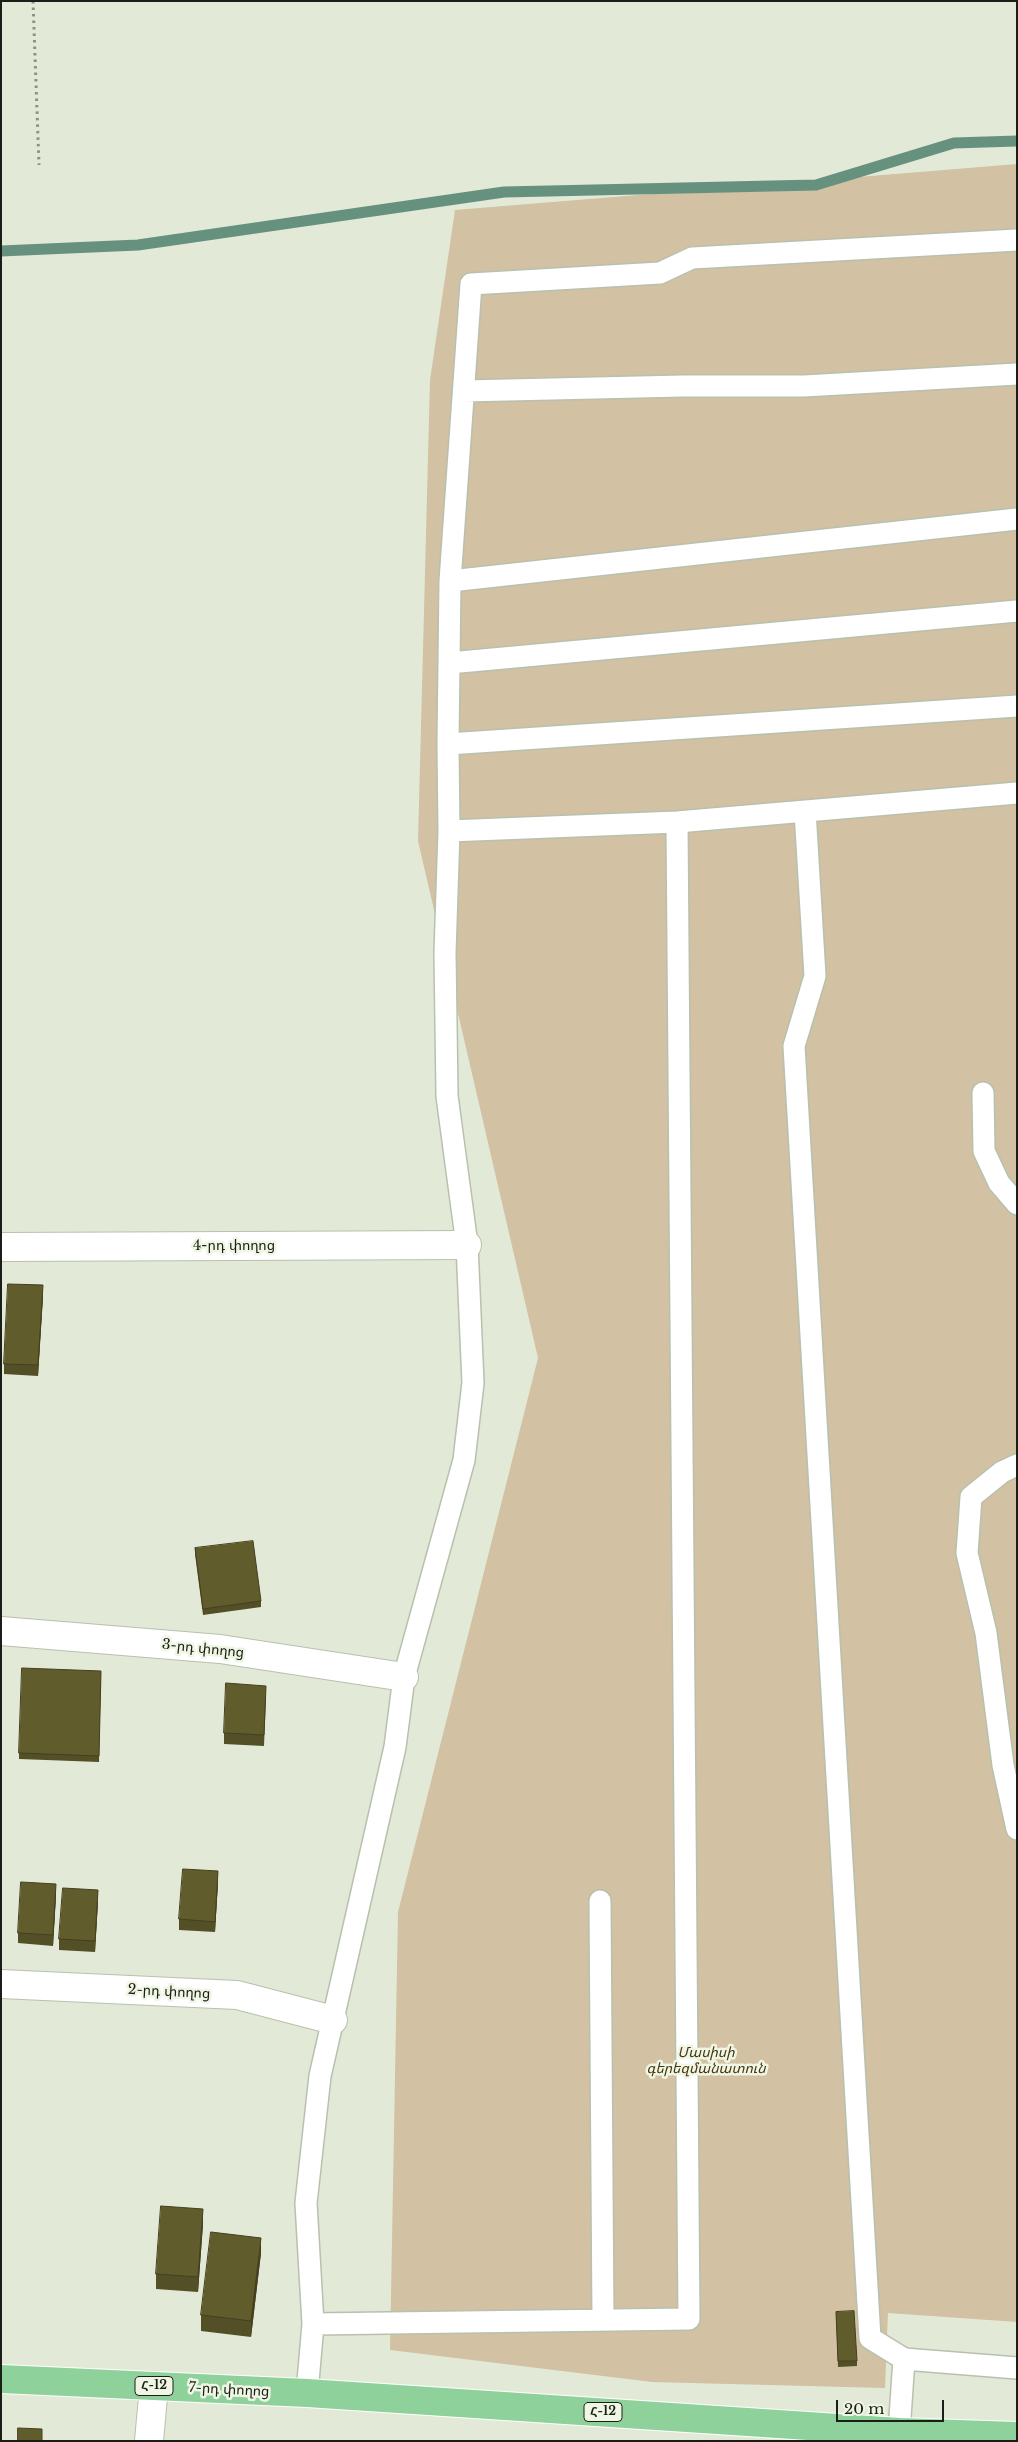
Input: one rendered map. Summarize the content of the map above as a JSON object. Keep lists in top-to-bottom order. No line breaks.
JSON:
{"streets":{"main road":["Հ-12","7-րդ փողոց"],"street":["4-րդ փողոց","3-րդ փողոց","2-րդ փողոց"]},"crossings":[["Հ-12","7-րդ փողոց"]],"parks":["Մասիսի գերեզմանատուն"],"scale_bar":"20 m"}
